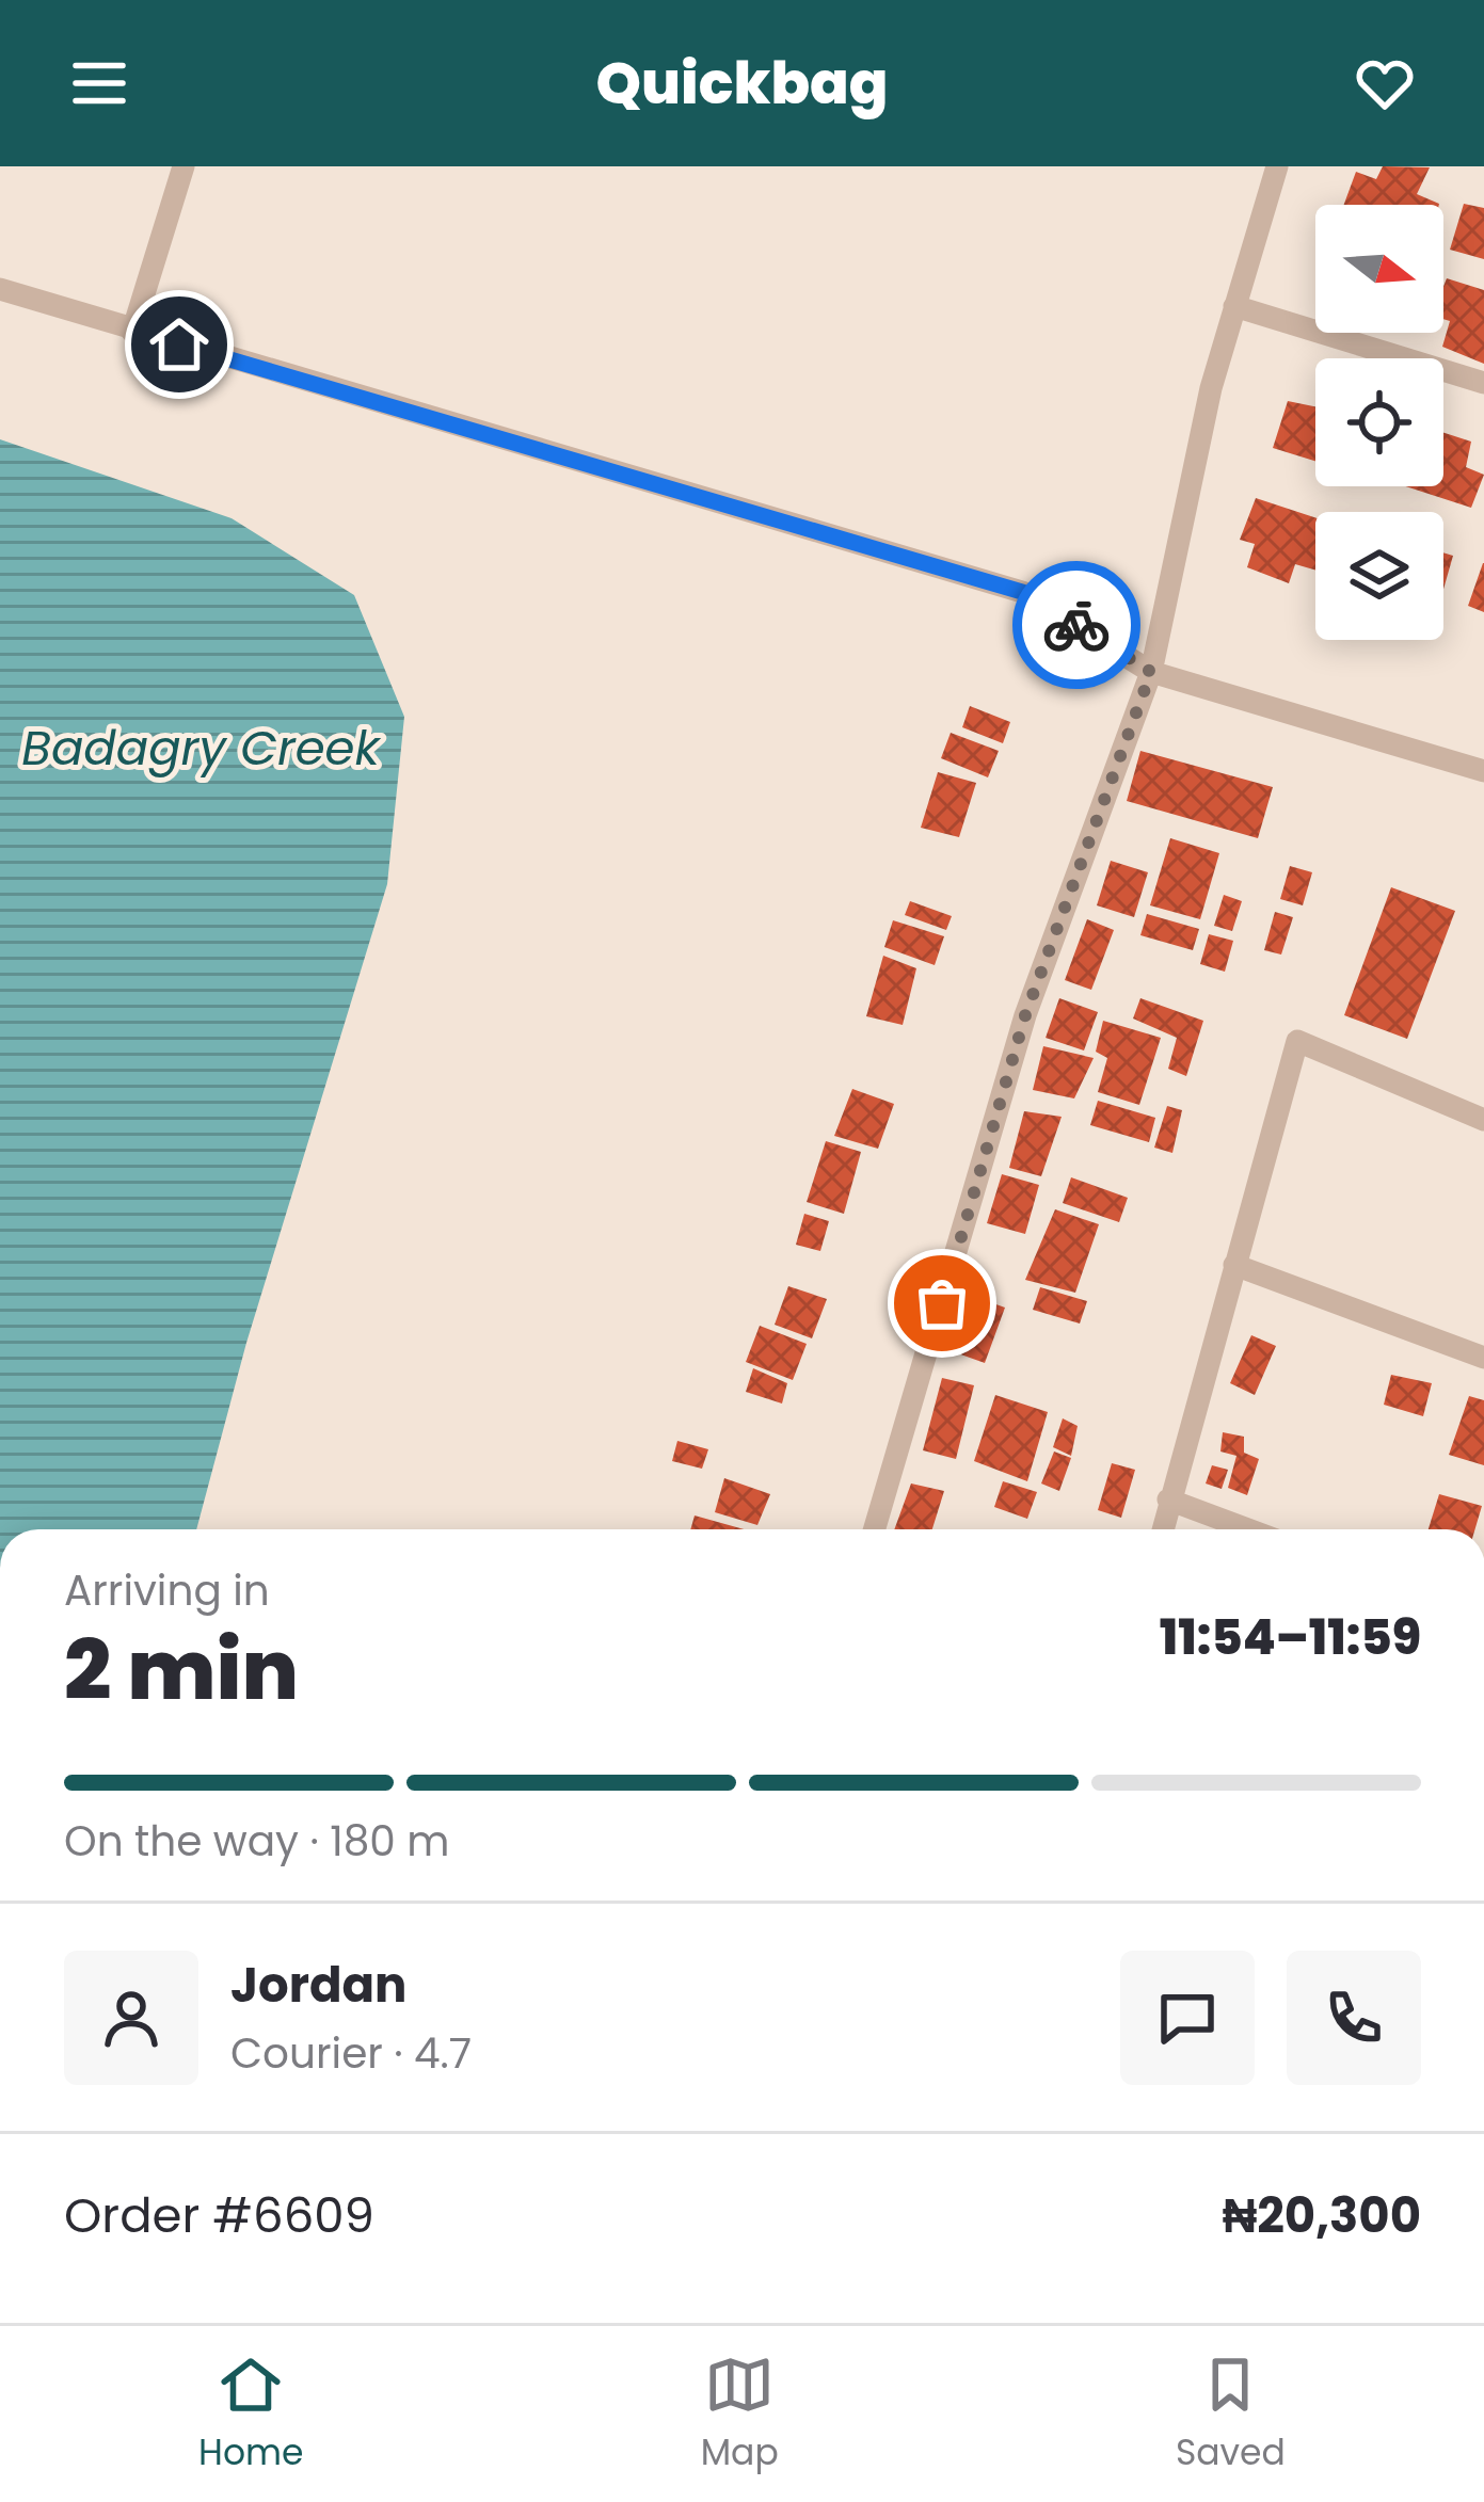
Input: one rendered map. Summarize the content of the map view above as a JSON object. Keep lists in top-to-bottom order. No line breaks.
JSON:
{"water":["Badagry Creek"],"north":"right","page":{"header":"Quickbag","heading":["2 min","Arriving in","11:54–11:59"],"panel":["Jordan","Courier · 4.7","Order #6609","₦20,300"],"bar":"On the way · 180 m","tabs":["Home","Map","Saved"]}}
